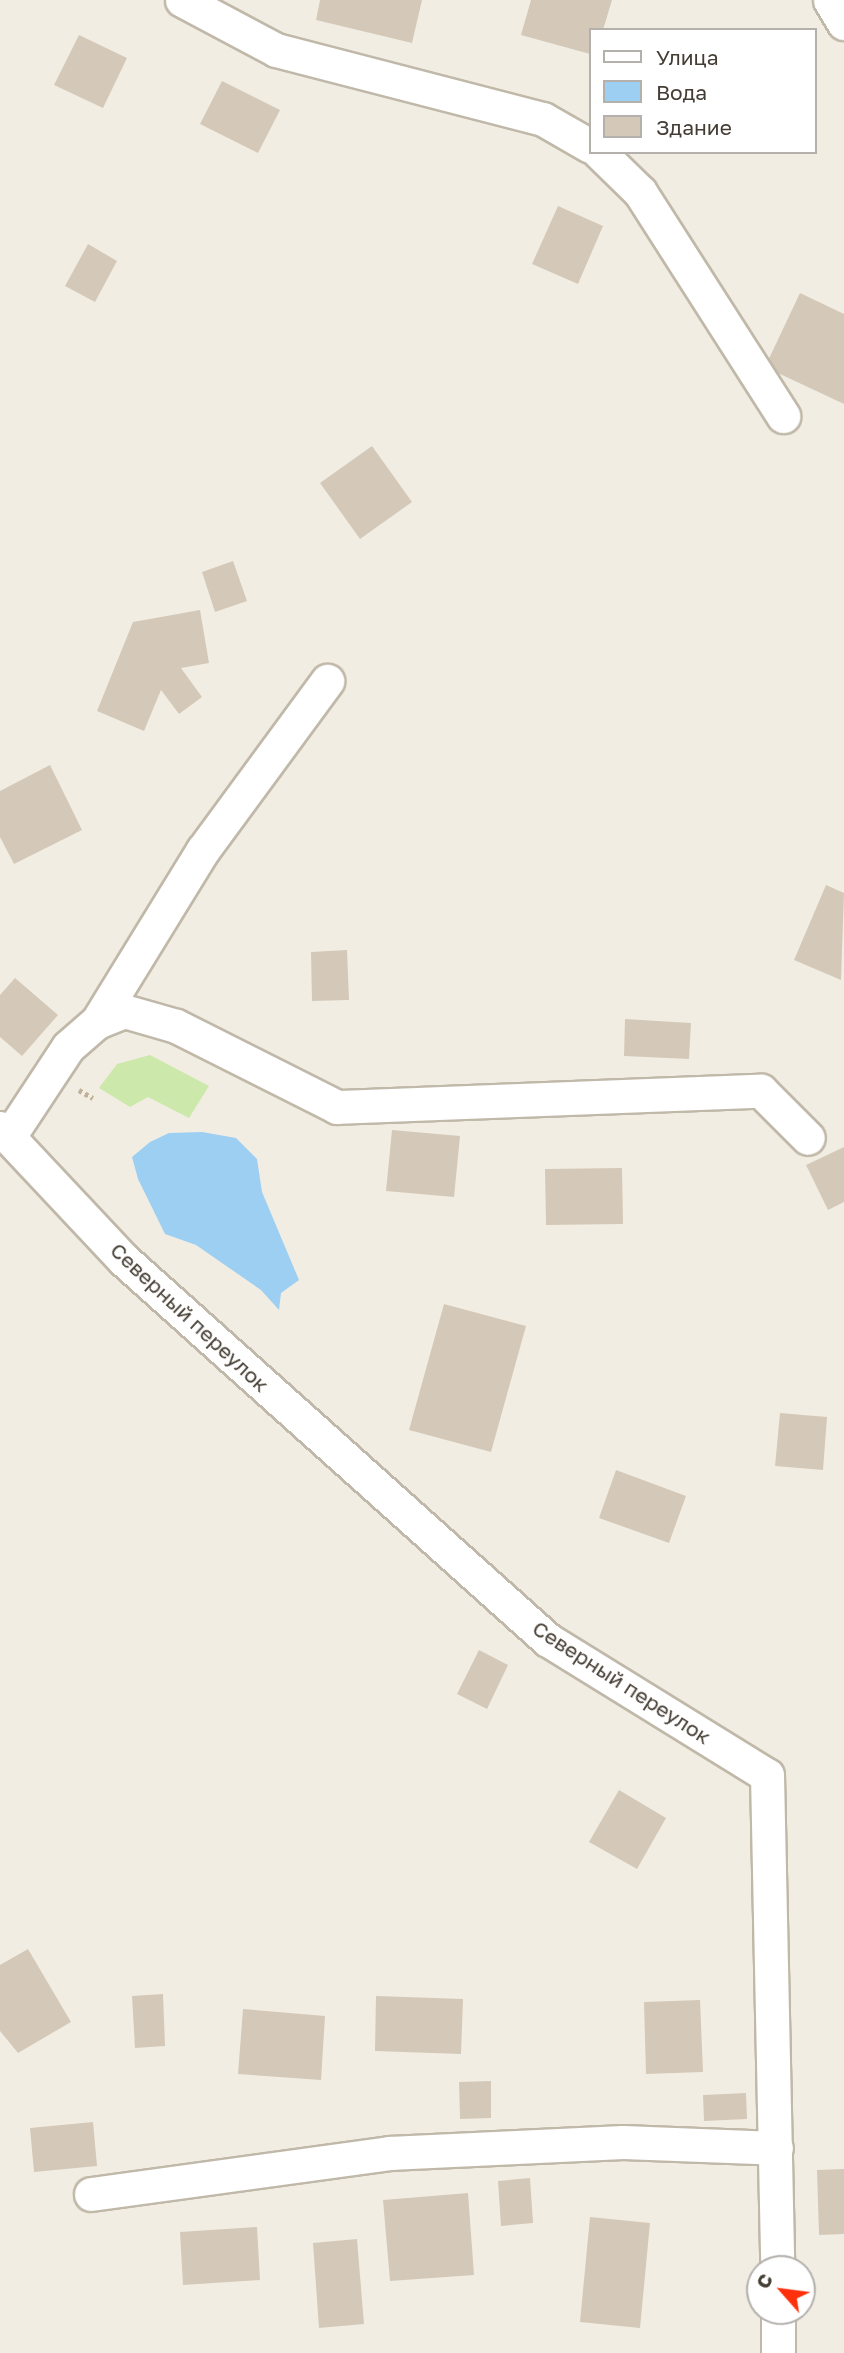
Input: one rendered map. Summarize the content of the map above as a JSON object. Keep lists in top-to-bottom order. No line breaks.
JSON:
{"streets":{"street":["Северный переулок"]},"legend":["Улица","Вода","Здание"],"north":"top left"}
